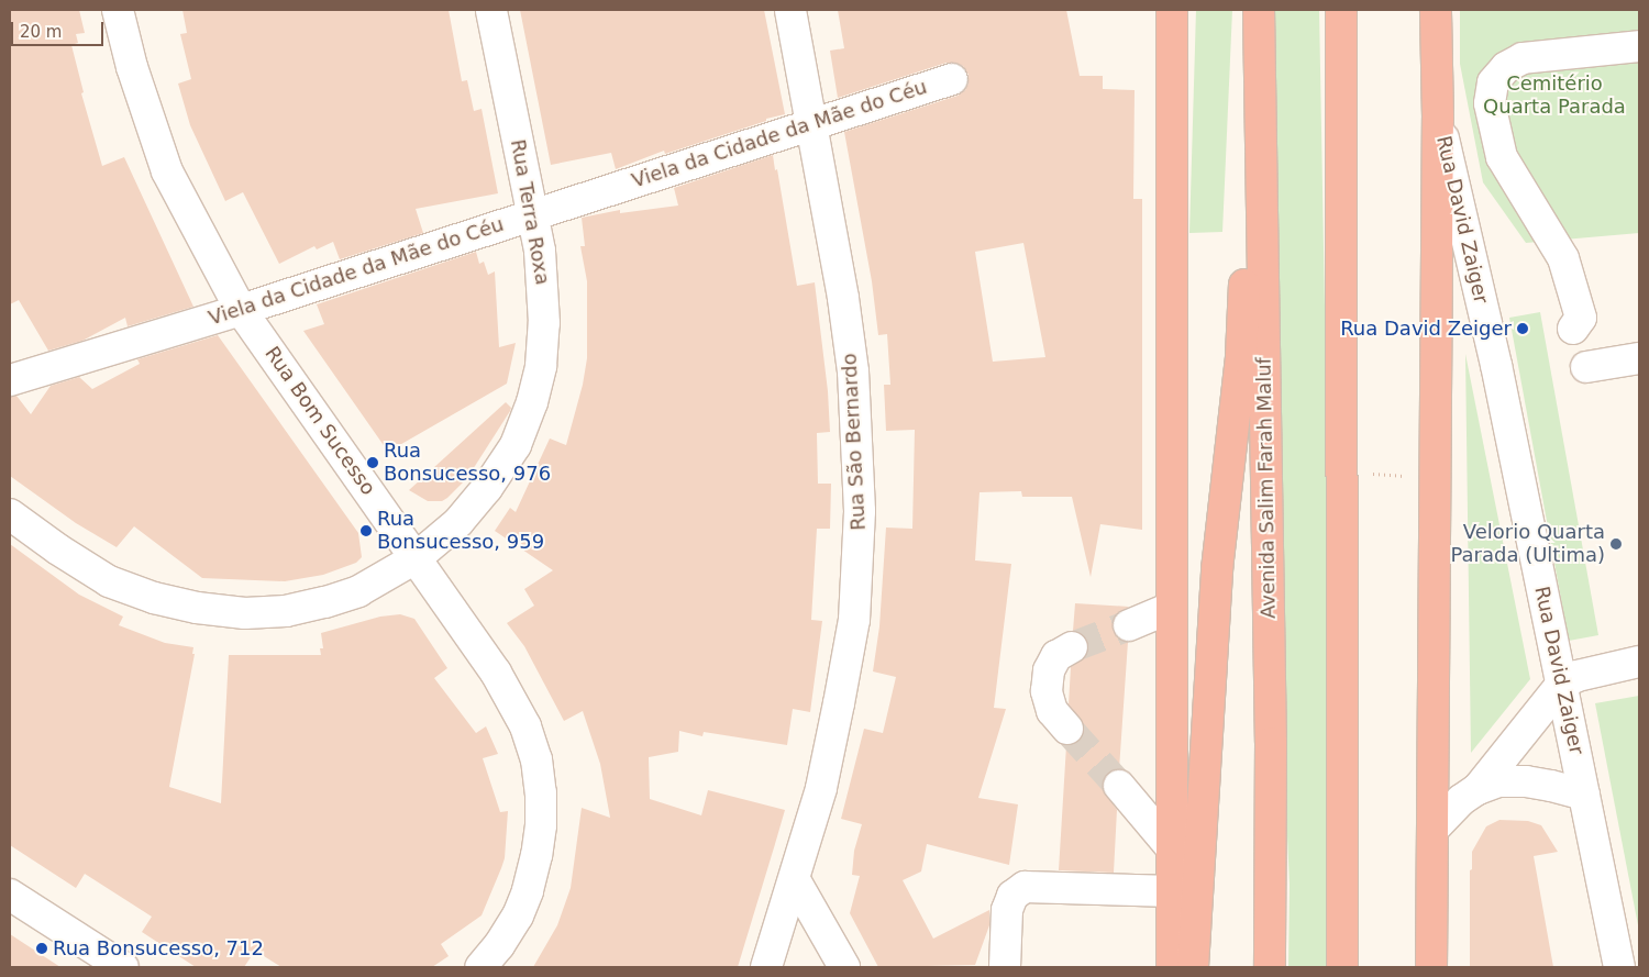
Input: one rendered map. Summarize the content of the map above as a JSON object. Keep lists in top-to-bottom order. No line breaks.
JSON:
{"streets":{"highway":["Avenida Salim Farah Maluf"],"street":["Viela da Cidade da Mãe do Céu","Rua Terra Roxa","Rua David Zaiger","Rua Bom Sucesso","Rua São Bernardo"]},"crossings":[["Viela da Cidade da Mãe do Céu","Rua Terra Roxa"],["Viela da Cidade da Mãe do Céu","Rua Bom Sucesso"],["Viela da Cidade da Mãe do Céu","Rua São Bernardo"],["Rua Terra Roxa","Rua Bom Sucesso"]],"parks":["Cemitério Quarta Parada"],"places":["Rua David Zeiger","Rua Bonsucesso, 976","Rua Bonsucesso, 959","Velorio Quarta Parada (Ultima)","Rua Bonsucesso, 712"],"scale_bar":"20 m"}
